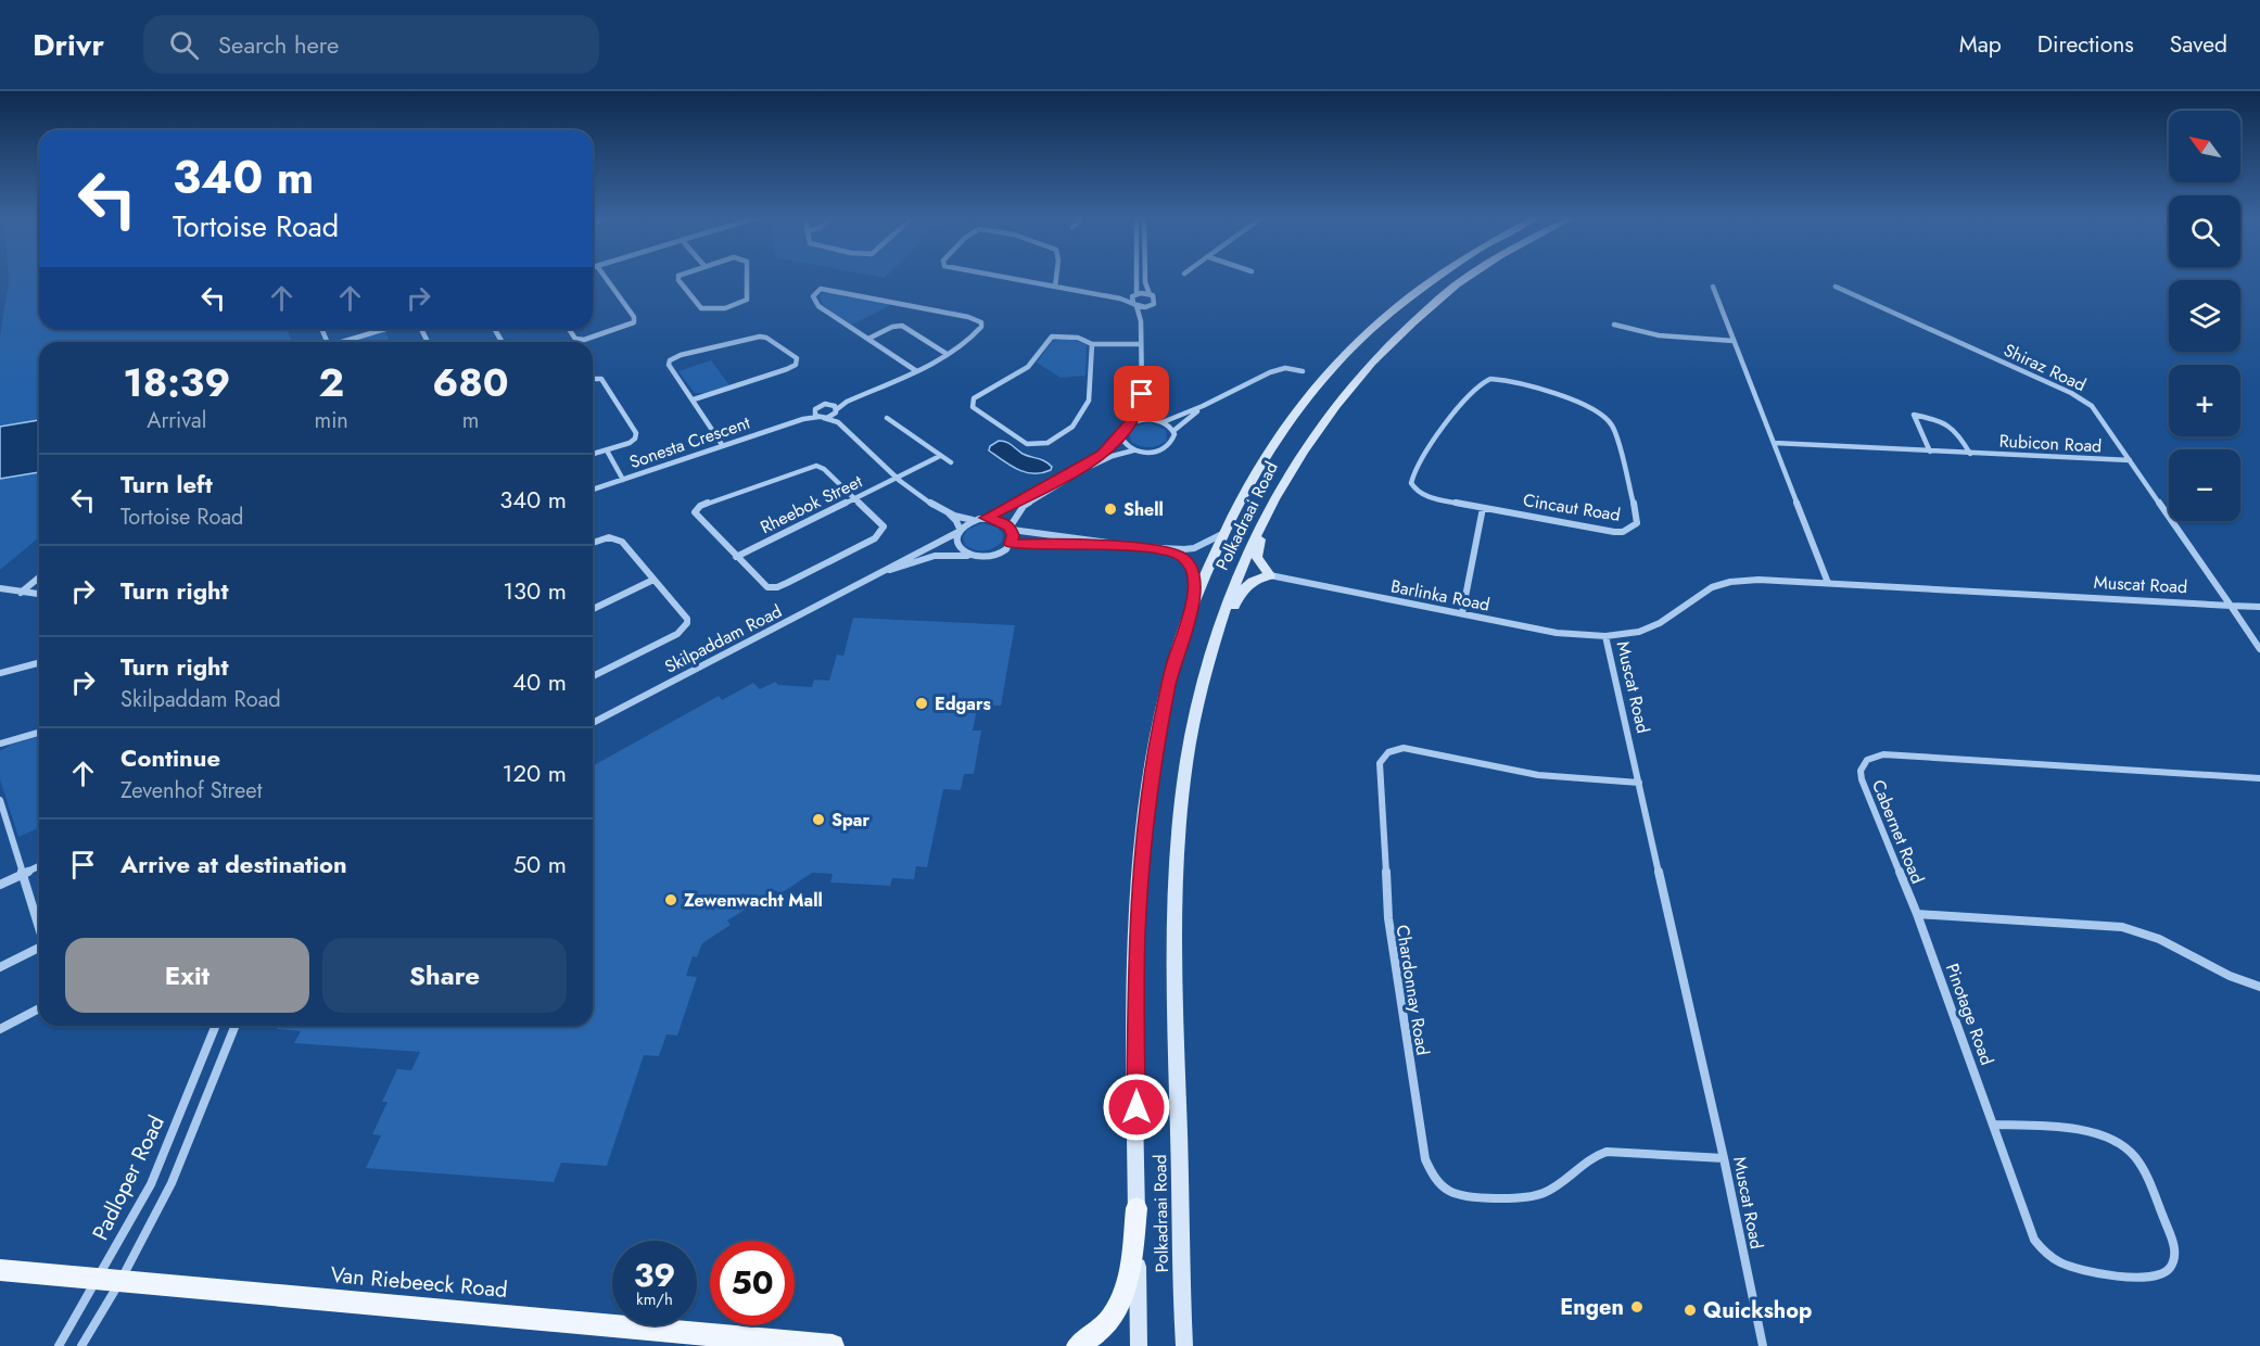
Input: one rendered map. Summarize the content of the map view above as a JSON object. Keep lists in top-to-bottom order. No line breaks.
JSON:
{"streets":{"main road":["Polkadraai Road","Van Riebeeck Road"],"street":["Shiraz Road","Sonesta Crescent","Rubicon Road","Rheebok Street","Cincaut Road","Muscat Road","Barlinka Road","Skilpaddam Road","Cabernet Road","Chardonnay Road","Pinotage Road","Padloper Road"]},"crossings":[["Shiraz Road","Rubicon Road"],["Shiraz Road","Muscat Road"],["Muscat Road","Barlinka Road"],["Muscat Road","Chardonnay Road"],["Cabernet Road","Pinotage Road"],["Padloper Road","Van Riebeeck Road"]],"places":["Shell","Edgars","Spar","Zewenwacht Mall","Engen","Quickshop"],"north":"top left","page":{"header":"Drivr","search":"Search here","nav":["Map","Directions","Saved"],"map_buttons":["+","−"],"turn":["340 m","Tortoise Road"],"eta":["18:39","Arrival","2","min","680","m"],"list":[{"name":"Turn left","note":"Tortoise Road","value":"340 m"},{"name":"Turn right","value":"130 m"},{"name":"Turn right","note":"Skilpaddam Road","value":"40 m"},{"name":"Continue","note":"Zevenhof Street","value":"120 m"},{"name":"Arrive at destination","value":"50 m"}],"buttons":["Exit","Share"],"speed":"39 km/h","limit":"50"}}
